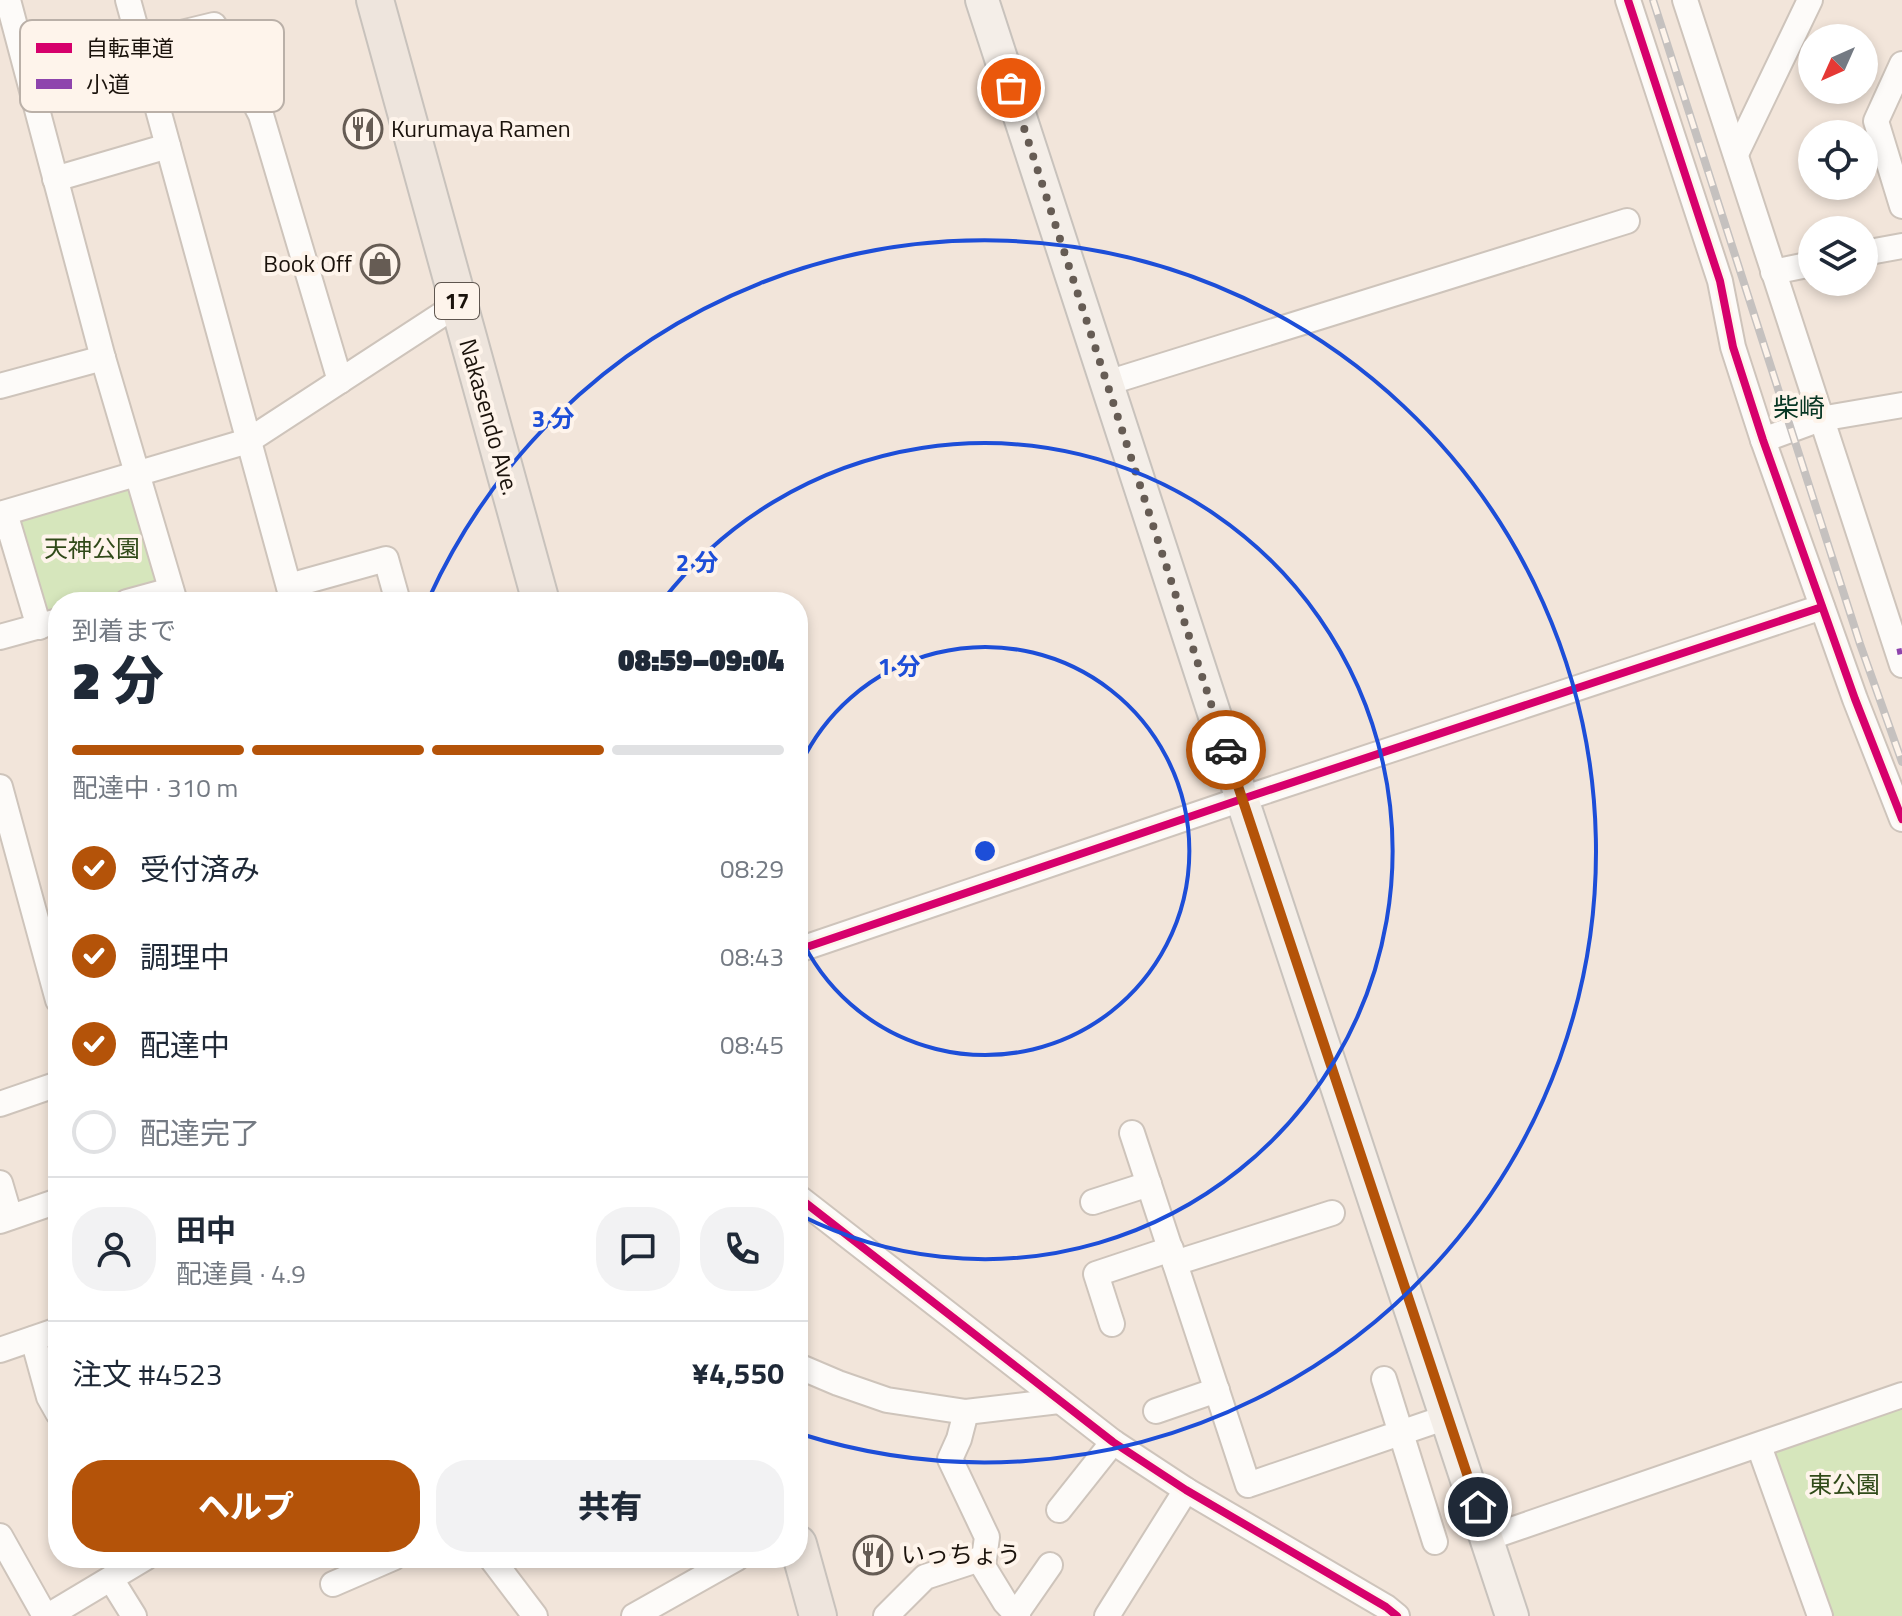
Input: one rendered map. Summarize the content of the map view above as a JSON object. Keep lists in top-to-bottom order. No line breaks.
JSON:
{"streets":{"highway":["17","Nakasendo Ave."]},"districts":["柴崎"],"parks":["天神公園","東公園"],"places":{"restaurant":["Kurumaya Ramen","いっちょう"],"shop":["Book Off"]},"legend":["自転車道","小道"],"north":"bottom left","page":{"heading":["2 分","到着まで","08:59–09:04"],"panel":["田中","配達員 · 4.9","注文 #4523","¥4,550"],"bar":"配達中 · 310 m","list":[["受付済み","08:29"],["調理中","08:43"],["配達中","08:45"],"配達完了"],"buttons":["ヘルプ","共有"]},"rings":["3 分","2 分","1 分"]}
